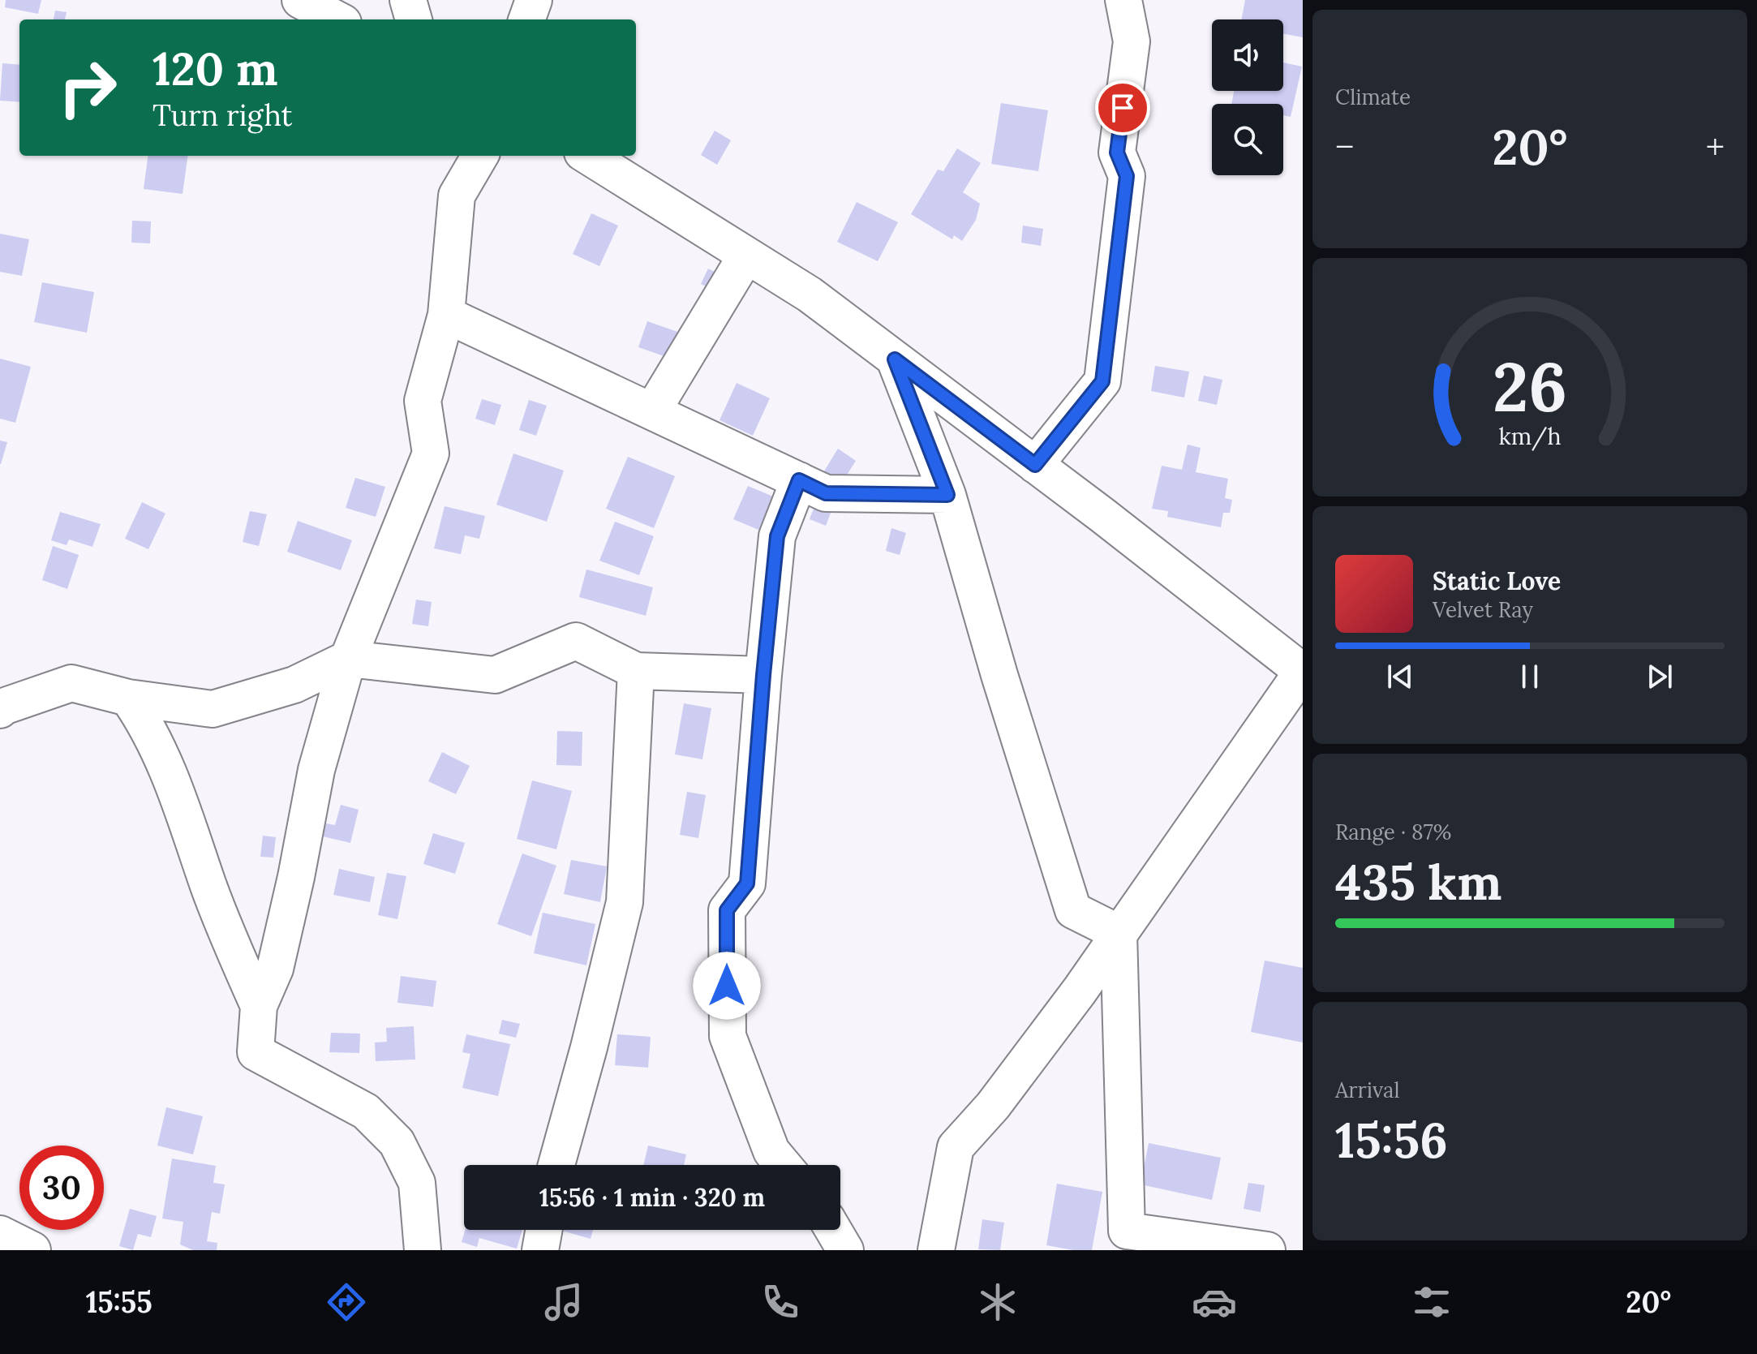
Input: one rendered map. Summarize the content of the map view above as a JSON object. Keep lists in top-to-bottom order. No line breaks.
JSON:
{"page":{"tile":["Climate",["Range · 87%","435 km"],["Arrival","15:56"]],"turn":["120 m","Turn right"],"heat":["−","20°","+"],"song":["Static Love","Velvet Ray"],"limit":"30","trip":"15:56 · 1 min · 320 m","tabs":["15:55","20°"],"gauge":["26","km/h"]}}
